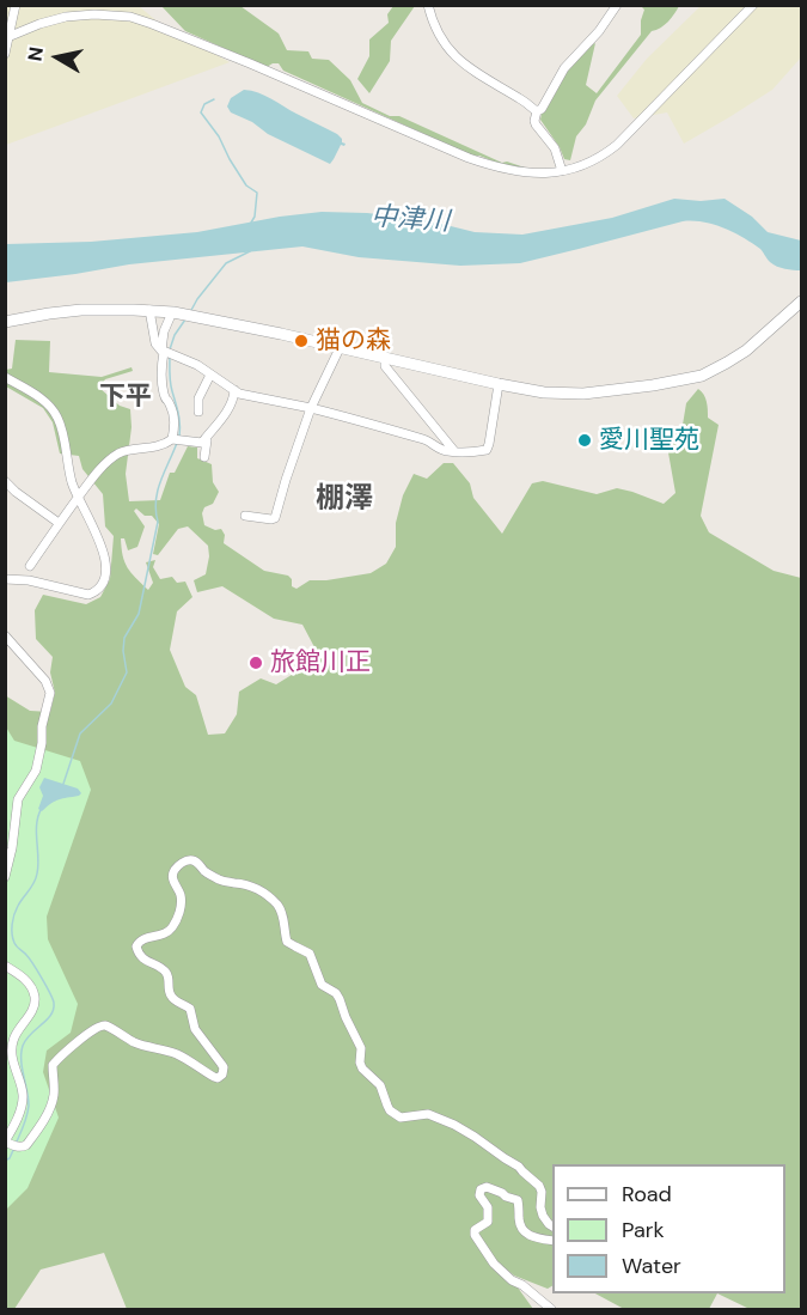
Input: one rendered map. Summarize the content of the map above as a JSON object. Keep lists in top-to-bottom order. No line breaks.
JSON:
{"districts":["下平","棚澤"],"water":["中津川"],"places":["猫の森","愛川聖苑","旅館川正"],"legend":["Road","Park","Water"],"north":"left"}
